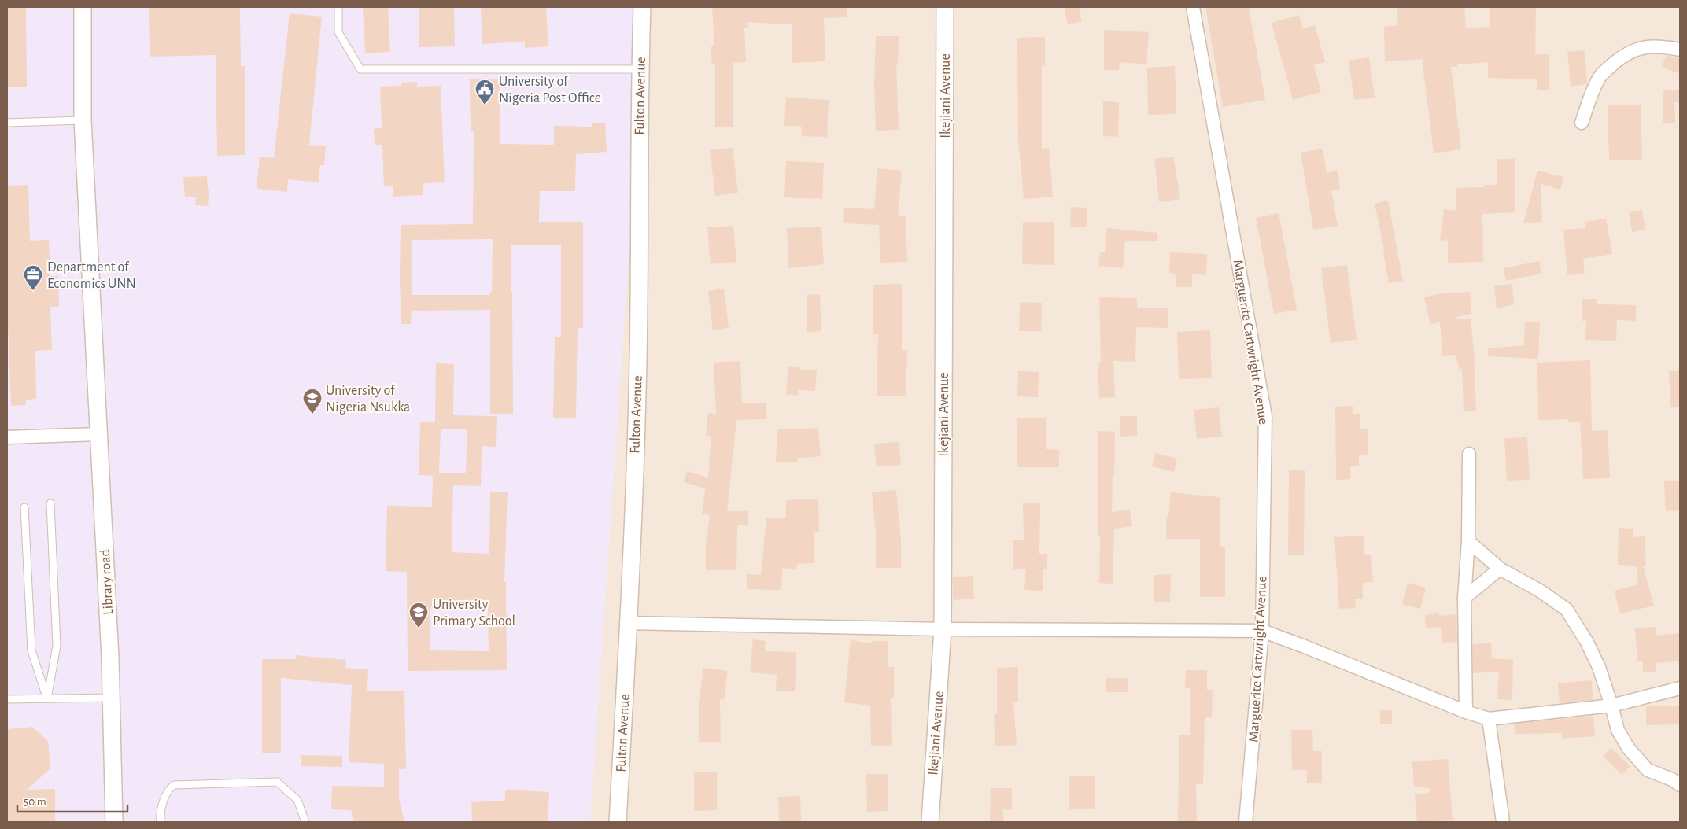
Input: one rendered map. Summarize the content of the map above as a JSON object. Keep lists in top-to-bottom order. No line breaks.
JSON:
{"streets":{"street":["Fulton Avenue","Ikejiani Avenue","Marguerite Cartwright Avenue","Library road"]},"places":{"public building":["University of Nigeria Post Office"],"office":["Department of Economics UNN"],"school or university":["University of Nigeria Nsukka","University Primary School"]},"scale_bar":"50 m"}
